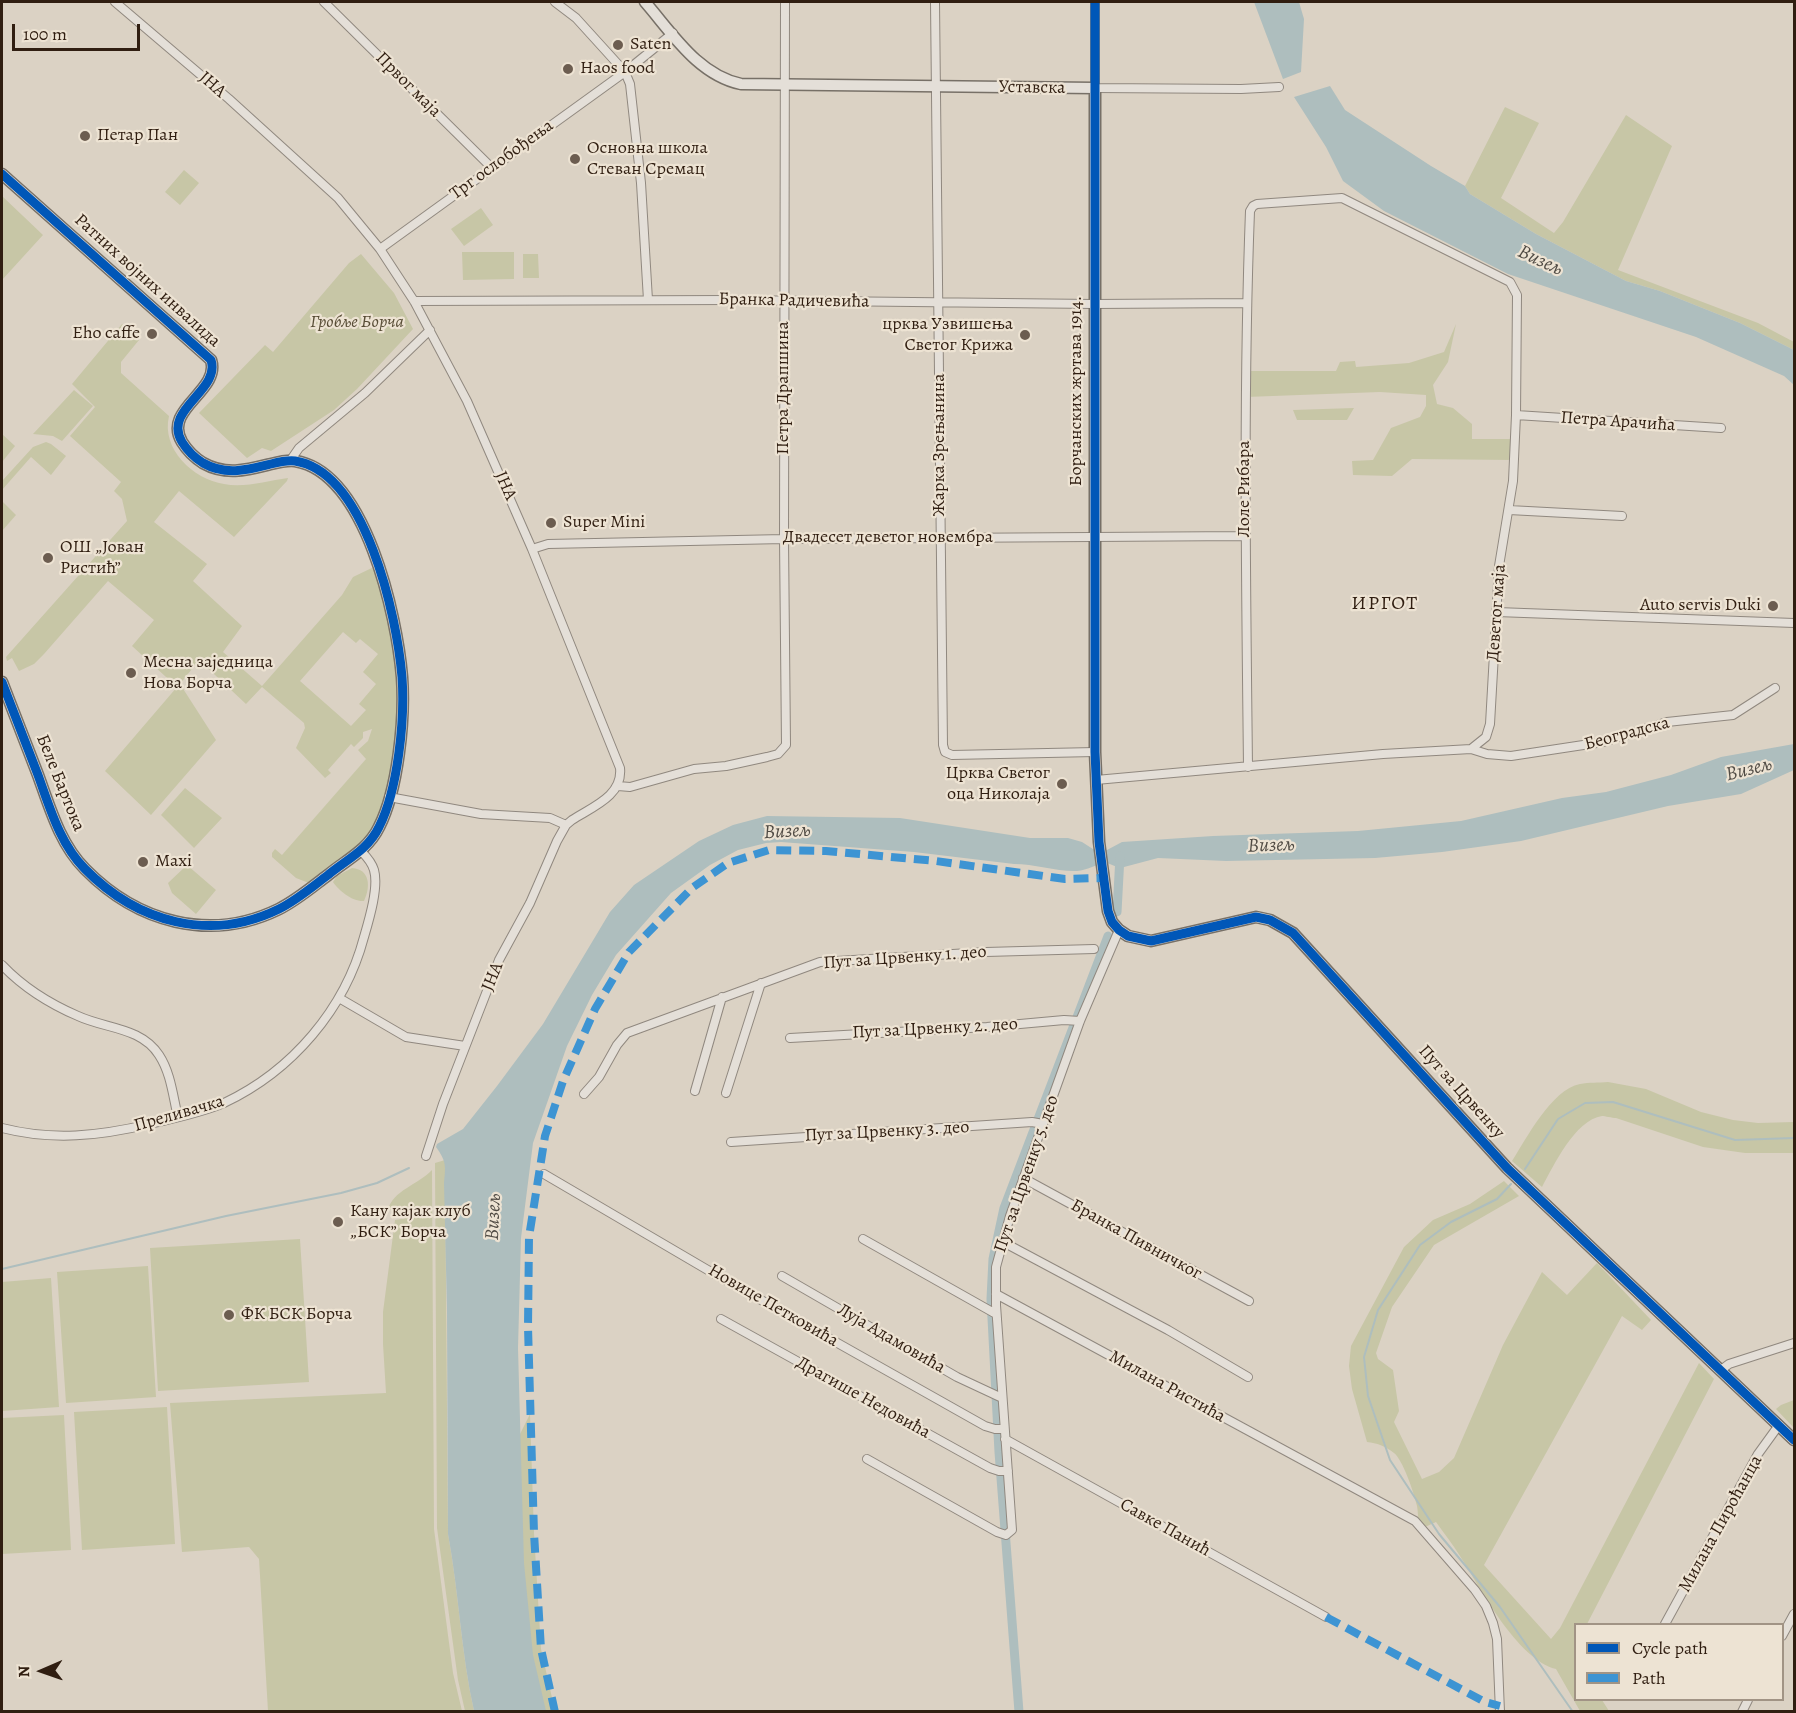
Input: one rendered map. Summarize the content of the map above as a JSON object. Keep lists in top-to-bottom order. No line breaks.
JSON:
{"streets":{"street":["ЈНА","Првог маја","Уставска","Трг ослобођења","Ратних војних инвалида","Бранка Радичевића","Петра Драпшина","Борчанских жртава 1914.","Петра Арачића","Жарка Зрењанина","Лоле Рибара","Двадесет деветог новембра","Деветог маја","Београдска","Беле Бартока","Пут за Црвенку 1. део","Пут за Црвенку 2. део","Пут за Црвенку","Преливачка","Пут за Црвенку 3. део","Пут за Црвенку 5. део","Бранка Пивничког","Новице Петковића","Луја Адамовића","Милана Ристића","Драгише Недовића","Милана Пироћанца","Савке Панић"]},"crossings":[["ЈНА","Трг ослобођења"],["ЈНА","Бранка Радичевића"],["ЈНА","Петра Драпшина"],["ЈНА","Двадесет деветог новембра"],["Првог маја","Трг ослобођења"],["Уставска","Трг ослобођења"],["Уставска","Петра Драпшина"],["Уставска","Борчанских жртава 1914."],["Уставска","Жарка Зрењанина"],["Бранка Радичевића","Петра Драпшина"],["Бранка Радичевића","Борчанских жртава 1914."],["Бранка Радичевића","Жарка Зрењанина"],["Бранка Радичевића","Лоле Рибара"],["Петра Драпшина","Двадесет деветог новембра"],["Борчанских жртава 1914.","Жарка Зрењанина"],["Борчанских жртава 1914.","Двадесет деветог новембра"],["Борчанских жртава 1914.","Пут за Црвенку"],["Борчанских жртава 1914.","Пут за Црвенку 5. део"],["Петра Арачића","Деветог маја"],["Жарка Зрењанина","Двадесет деветог новембра"],["Лоле Рибара","Двадесет деветог новембра"],["Лоле Рибара","Деветог маја"],["Деветог маја","Београдска"],["Беле Бартока","Преливачка"],["Пут за Црвенку 2. део","Пут за Црвенку 5. део"],["Пут за Црвенку","Пут за Црвенку 5. део"],["Пут за Црвенку","Милана Пироћанца"],["Пут за Црвенку 3. део","Пут за Црвенку 5. део"],["Пут за Црвенку 5. део","Бранка Пивничког"],["Пут за Црвенку 5. део","Новице Петковића"],["Пут за Црвенку 5. део","Луја Адамовића"],["Пут за Црвенку 5. део","Милана Ристића"],["Пут за Црвенку 5. део","Драгише Недовића"],["Пут за Црвенку 5. део","Савке Панић"]],"districts":["ИРГОТ"],"water":["Визељ"],"parks":["Гробље Борча"],"places":["Saten","Haos food","Петар Пан","Основна школа Стеван Сремац","Eho caffe","црква Узвишења Светог Крижа","Super Mini","ОШ „Јован Ристић”","Auto servis Duki","Месна заједница Нова Борча","Црква Светог оца Николаја","Maxi","Кану кајак клуб „БСК” Борча","ФК БСК Борча"],"legend":["Cycle path","Path"],"scale_bar":"100 m","north":"left"}
